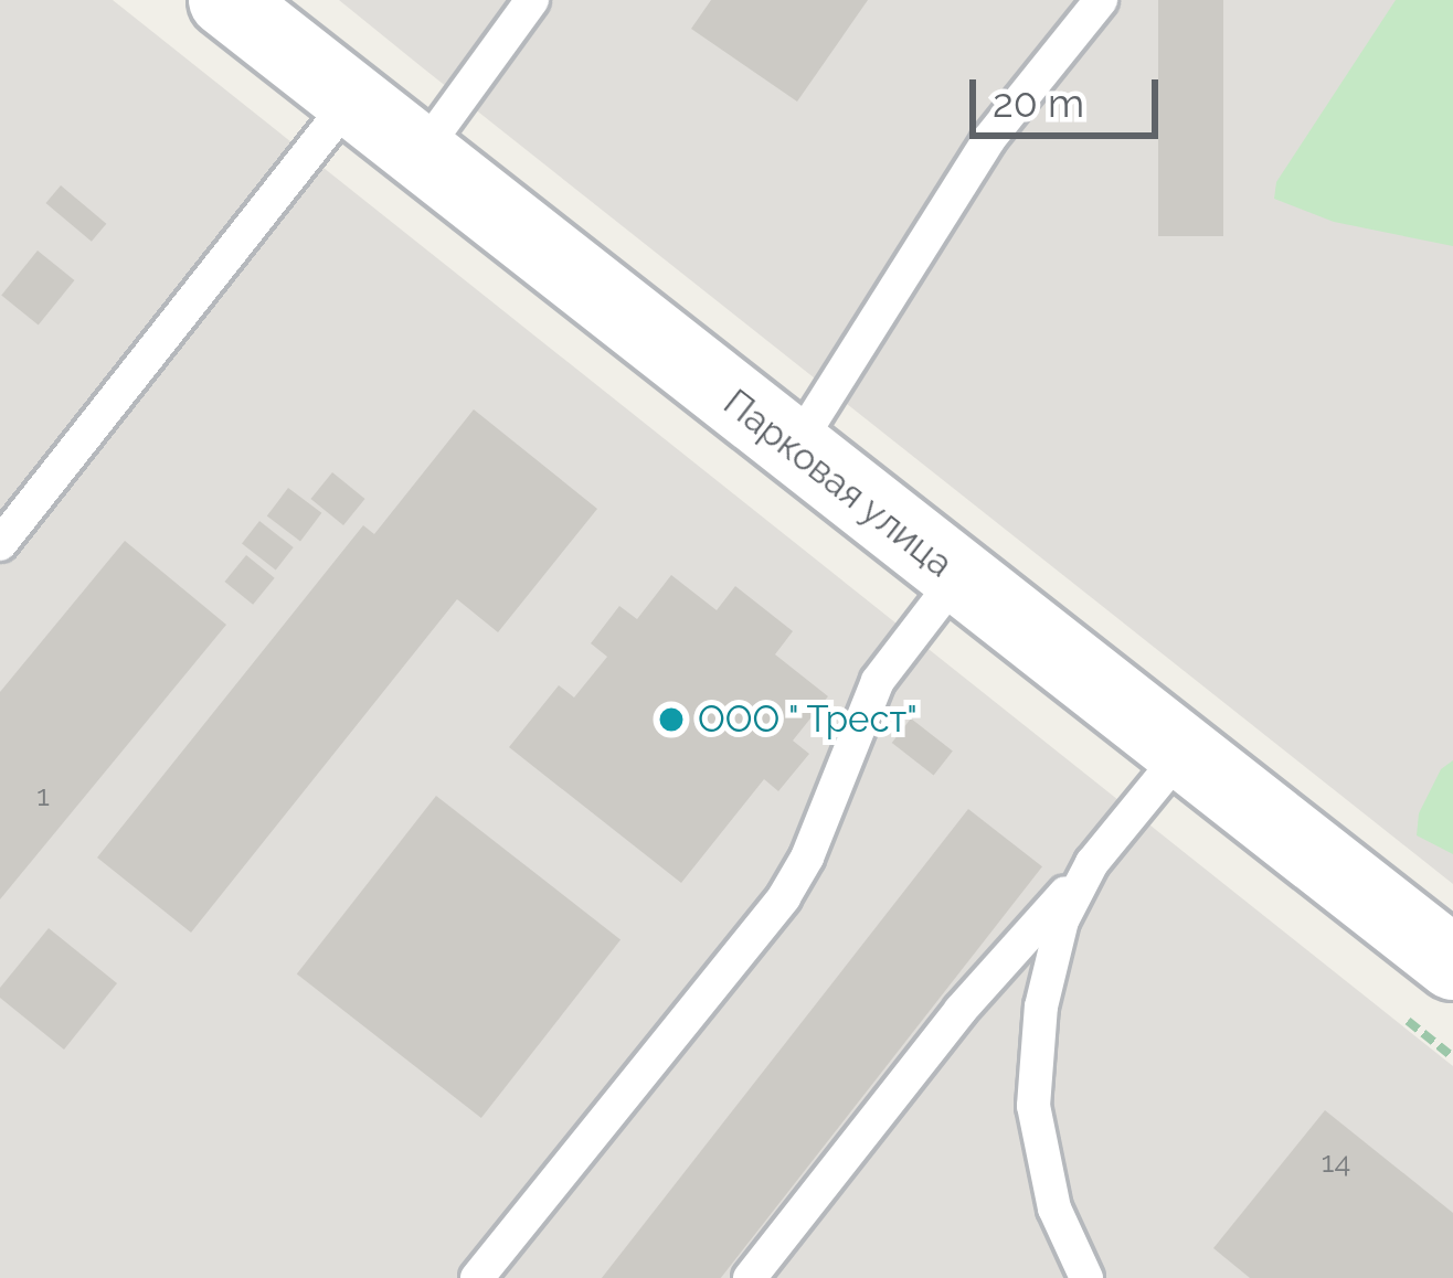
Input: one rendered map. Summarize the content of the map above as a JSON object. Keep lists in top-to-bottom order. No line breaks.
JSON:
{"streets":{"main road":["Парковая улица"]},"places":["ООО \" Трест\""],"house_numbers":["1","14"],"scale_bar":"20 m"}
